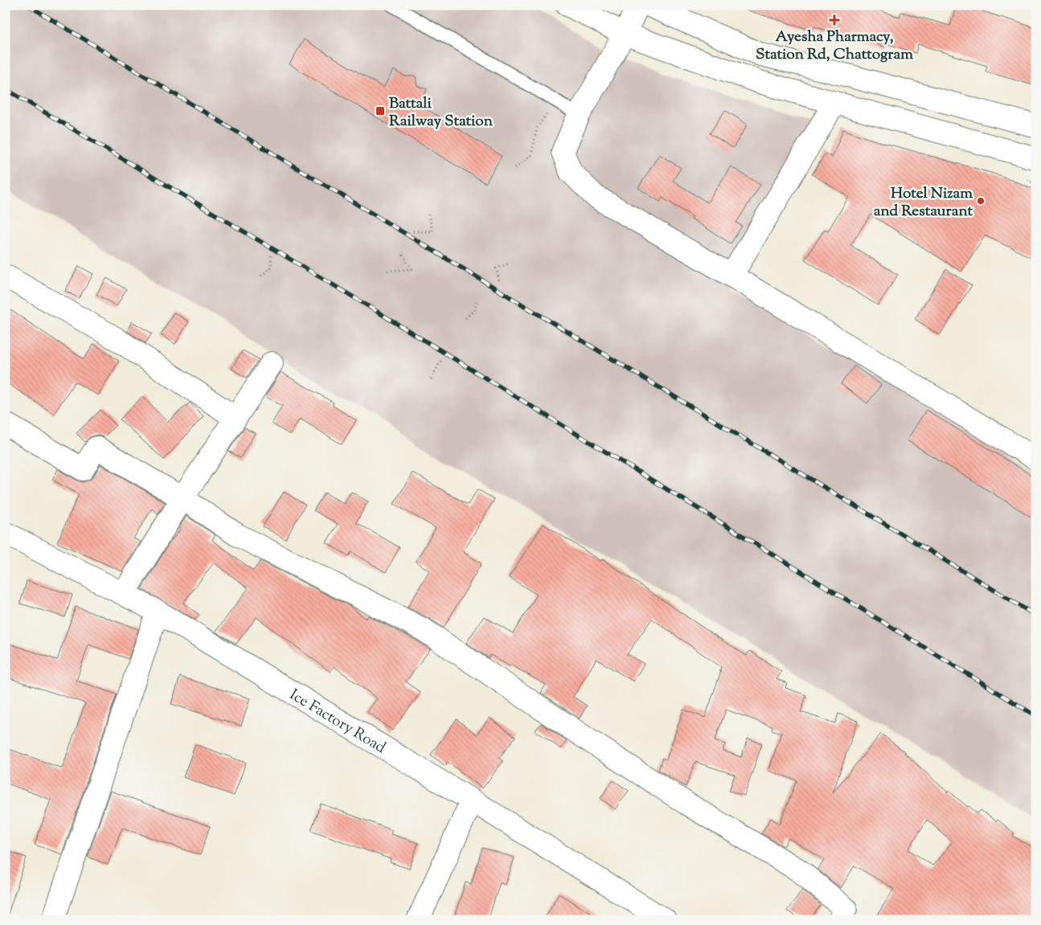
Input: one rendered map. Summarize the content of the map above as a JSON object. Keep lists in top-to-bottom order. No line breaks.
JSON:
{"streets":{"street":["Ice Factory Road"]},"places":{"health":["Ayesha Pharmacy, Station Rd, Chattogram"],"transit":["Battali Railway Station"],"other":["Hotel Nizam and Restaurant"]}}
